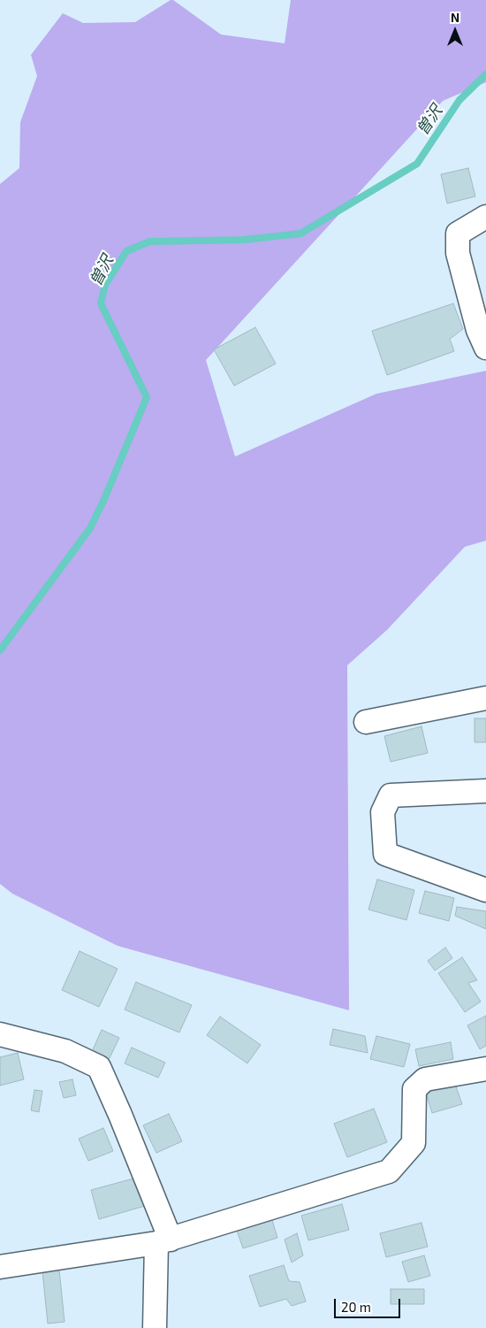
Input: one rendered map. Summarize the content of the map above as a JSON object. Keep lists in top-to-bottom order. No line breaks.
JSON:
{"water":["曽沢"],"scale_bar":"20 m","north":"top"}
